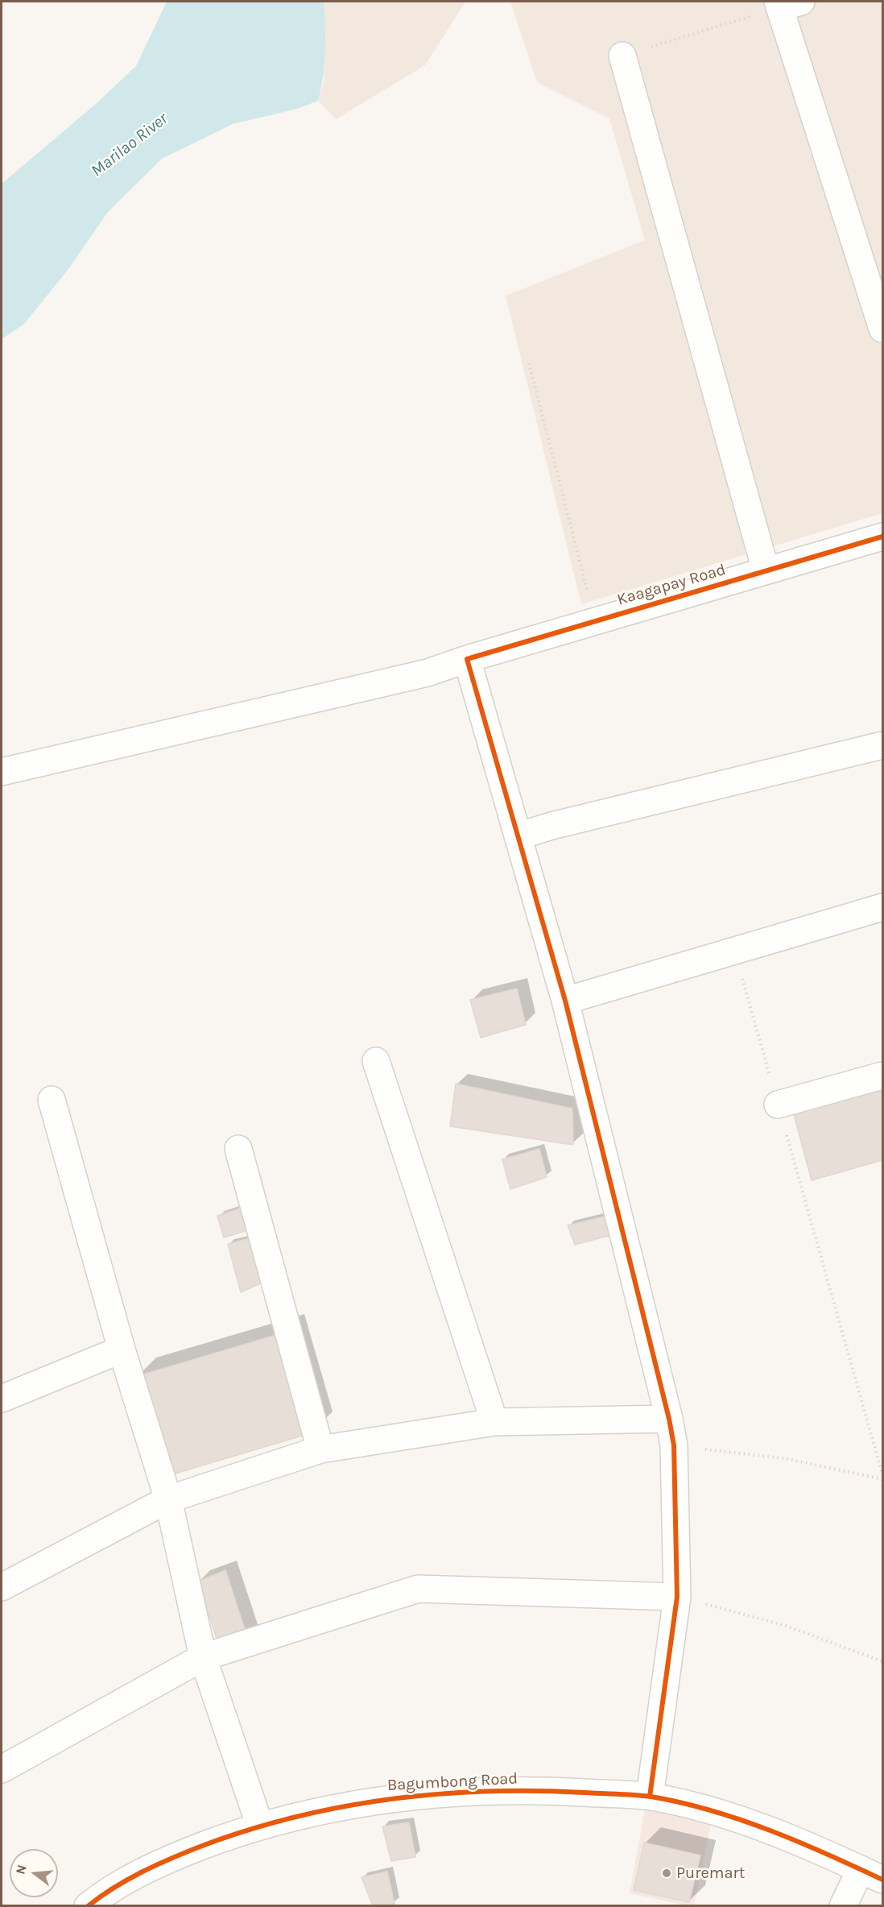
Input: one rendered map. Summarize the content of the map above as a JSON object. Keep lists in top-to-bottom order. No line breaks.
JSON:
{"streets":{"street":["Kaagapay Road","Bagumbong Road"]},"water":["Marilao River"],"places":["Puremart"],"north":"left"}
